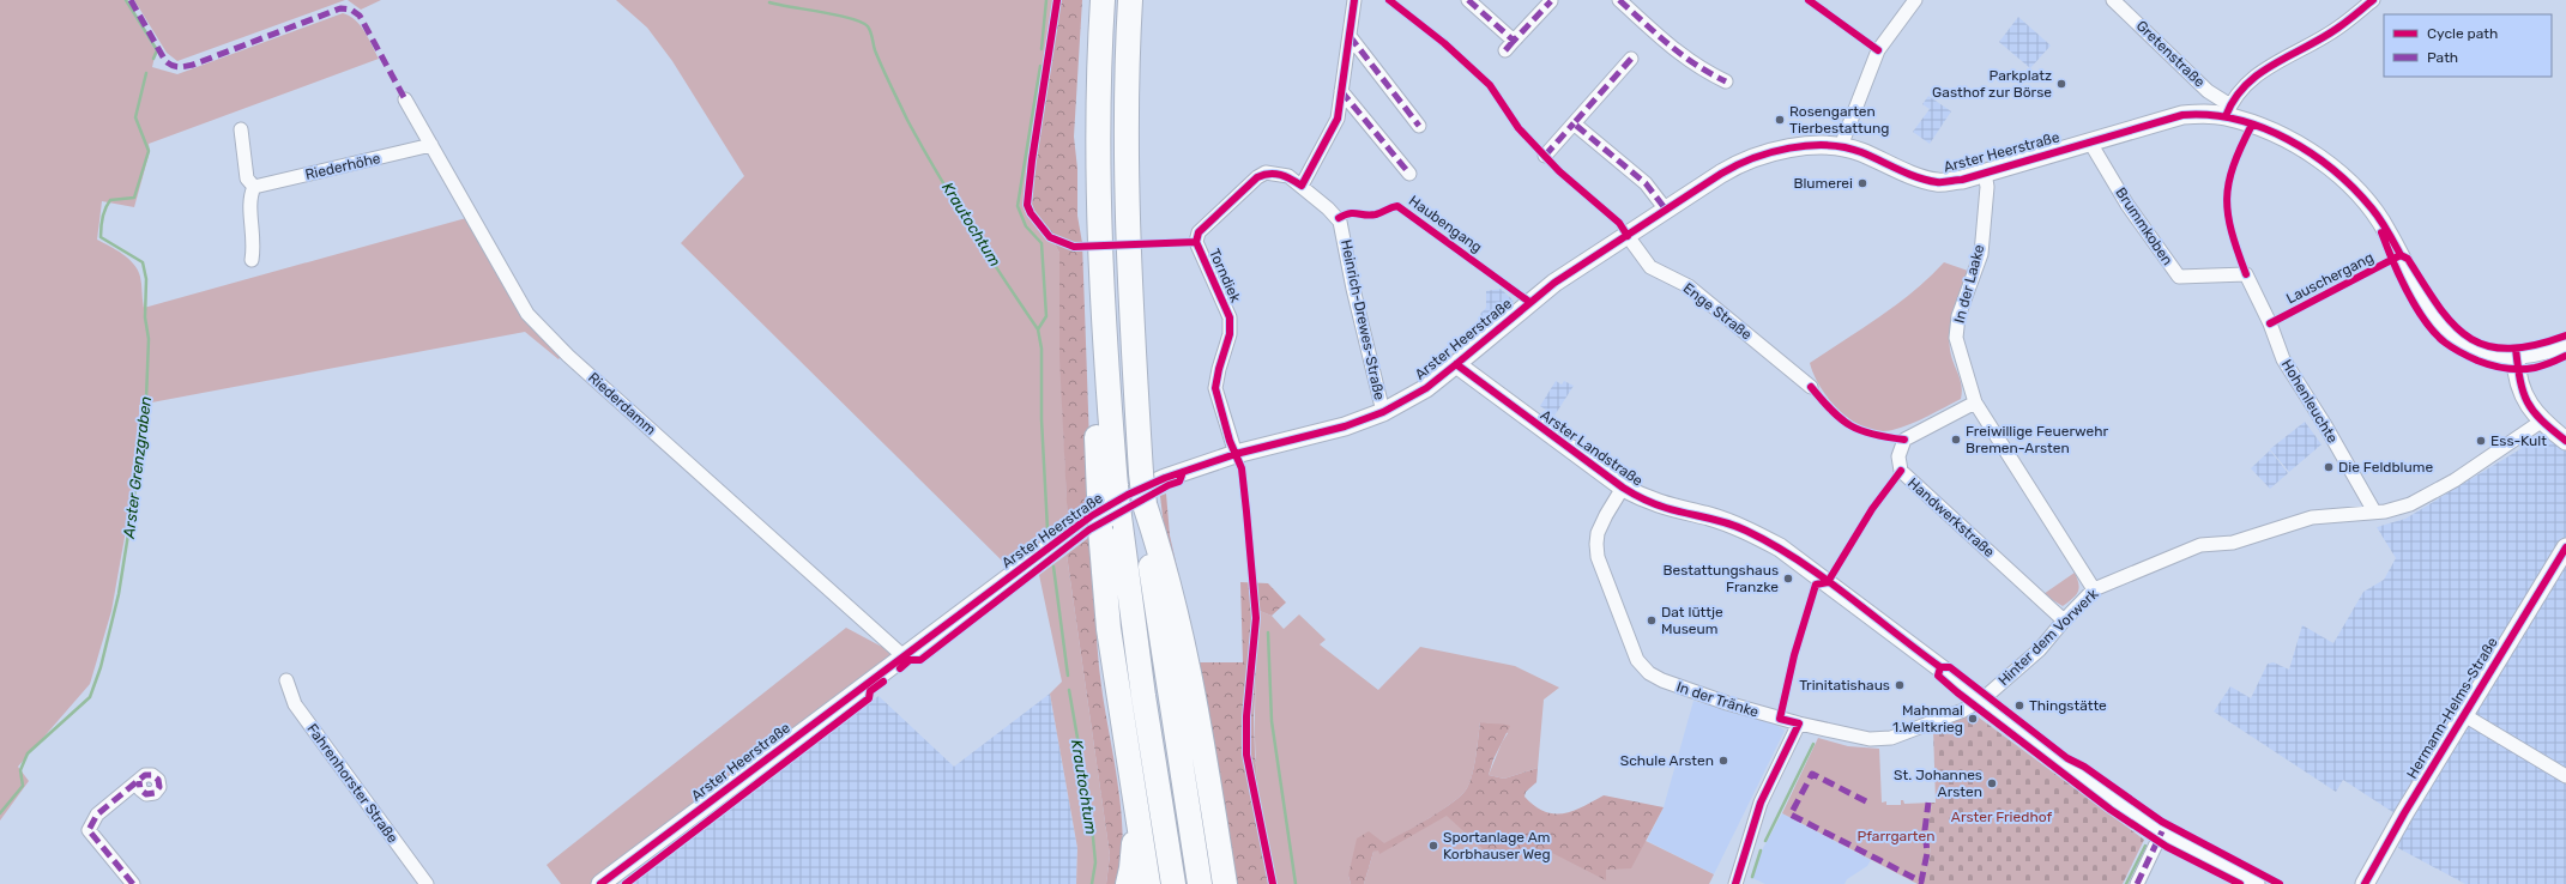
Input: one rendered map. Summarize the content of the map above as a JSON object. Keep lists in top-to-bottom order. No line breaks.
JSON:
{"streets":{"street":["Gretenstraße","Arster Heerstraße","Riederhöhe","Brummkoben","Torndiek","In der Laake","Enge Straße","Heinrich-Drewes-Straße","Hohenleuchte","Riederdamm","Arster Landstraße","Handwerkstraße","Hinter dem Vorwerk","In der Tränke","Hermann-Helms-Straße","Fahrenhorster Straße"],"cycle path":["Haubengang","Lauschergang"]},"crossings":[["Gretenstraße","Arster Heerstraße"],["Arster Heerstraße","Brummkoben"],["Arster Heerstraße","Torndiek"],["Arster Heerstraße","In der Laake"],["Arster Heerstraße","Enge Straße"],["Arster Heerstraße","Heinrich-Drewes-Straße"],["Arster Heerstraße","Riederdamm"],["Arster Heerstraße","Arster Landstraße"],["Riederhöhe","Riederdamm"],["Brummkoben","Hohenleuchte"],["Torndiek","Heinrich-Drewes-Straße"],["In der Laake","Handwerkstraße"],["In der Laake","Hinter dem Vorwerk"],["Hohenleuchte","Hinter dem Vorwerk"],["Arster Landstraße","Hinter dem Vorwerk"],["Arster Landstraße","In der Tränke"],["Handwerkstraße","Hinter dem Vorwerk"],["Hinter dem Vorwerk","In der Tränke"]],"water":["Krautochtum","Arster Grenzgraben"],"parks":["Arster Friedhof","Pfarrgarten"],"places":["Parkplatz Gasthof zur Börse","Rosengarten Tierbestattung","Blumerei","Freiwillige Feuerwehr Bremen-Arsten","Ess-Kult","Die Feldblume","Bestattungshaus Franzke","Dat lüttje Museum","Trinitatishaus","Thingstätte","Mahnmal 1.Weltkrieg","Schule Arsten","St. Johannes Arsten","Sportanlage Am Korbhauser Weg"],"legend":["Cycle path","Path"]}
